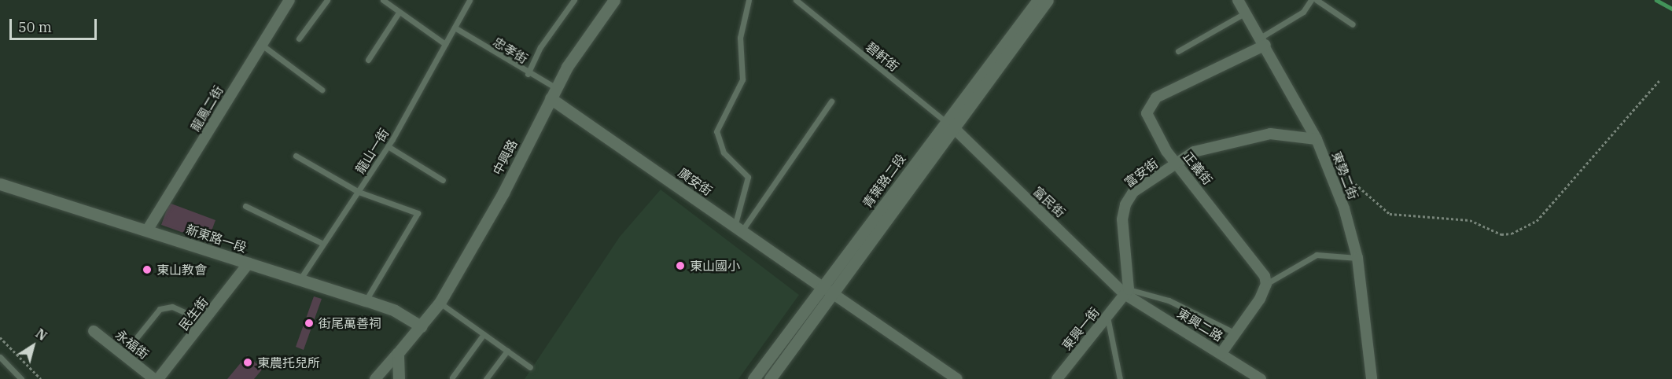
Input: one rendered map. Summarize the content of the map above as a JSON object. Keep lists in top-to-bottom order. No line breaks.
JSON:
{"streets":{"street":["龍鳳二街","中興路","正義街","富安街","東勢二街","青葉路二段","廣安街","富民街","新東路一段","民生街","東興二路","東興一街","永福街"],"lane":["忠孝街","碧軒街","龍山一街"]},"crossings":[["忠孝街","龍山一街"],["忠孝街","中興路"],["忠孝街","廣安街"],["碧軒街","青葉路二段"],["碧軒街","富民街"],["龍鳳二街","新東路一段"],["龍山一街","新東路一段"],["中興路","廣安街"],["中興路","新東路一段"],["正義街","富安街"],["正義街","東勢二街"],["富安街","東勢二街"],["富安街","富民街"],["富安街","東興二路"],["富安街","東興一街"],["青葉路二段","廣安街"],["青葉路二段","富民街"],["富民街","東興二路"],["富民街","東興一街"],["新東路一段","民生街"],["東興二路","東興一街"]],"places":["東山國小","東山教會","街尾萬善祠","東農托兒所"],"scale_bar":"50 m","north":"top right"}
